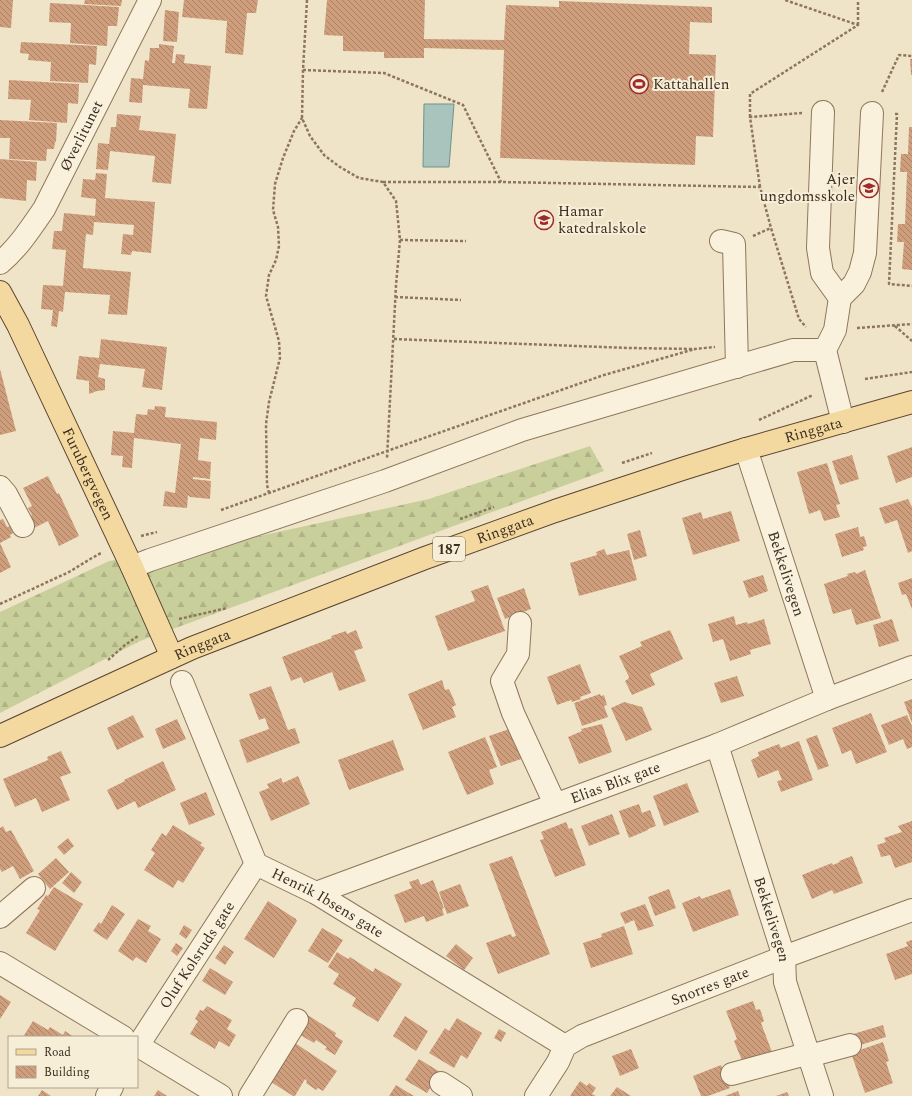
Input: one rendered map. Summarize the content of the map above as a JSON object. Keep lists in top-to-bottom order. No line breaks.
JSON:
{"streets":{"main road":["Ringgata","Furubergvegen","187"],"street":["Øverlitunet","Bekkelivegen","Elias Blix gate","Henrik Ibsens gate","Oluf Kolsruds gate","Snorres gate"]},"crossings":[["Ringgata","Furubergvegen"],["Ringgata","Bekkelivegen"],["Bekkelivegen","Elias Blix gate"],["Bekkelivegen","Snorres gate"],["Elias Blix gate","Henrik Ibsens gate"],["Henrik Ibsens gate","Oluf Kolsruds gate"],["Henrik Ibsens gate","Snorres gate"]],"places":{"sports":["Kattahallen"],"school or university":["Ajer ungdomsskole","Hamar katedralskole"]},"legend":["Road","Building"]}
